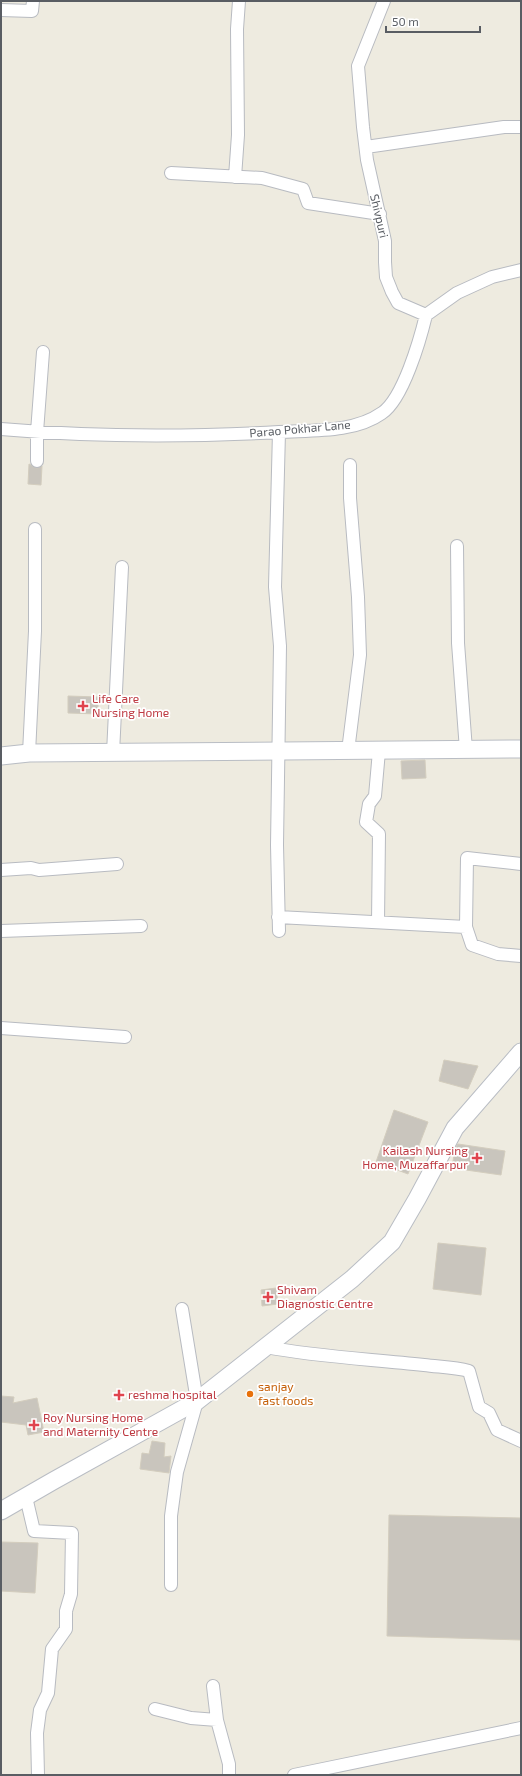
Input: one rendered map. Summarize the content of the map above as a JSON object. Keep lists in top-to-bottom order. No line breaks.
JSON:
{"streets":{"street":["Shivpuri","Parao Pokhar Lane"]},"crossings":[["Shivpuri","Parao Pokhar Lane"]],"places":{"health":["Life Care Nursing Home","Kailash Nursing Home, Muzaffarpur","Shivam Diagnostic Centre","reshma hospital","Roy Nursing Home and Maternity Centre"],"other":["sanjay fast foods"]},"scale_bar":"50 m"}
